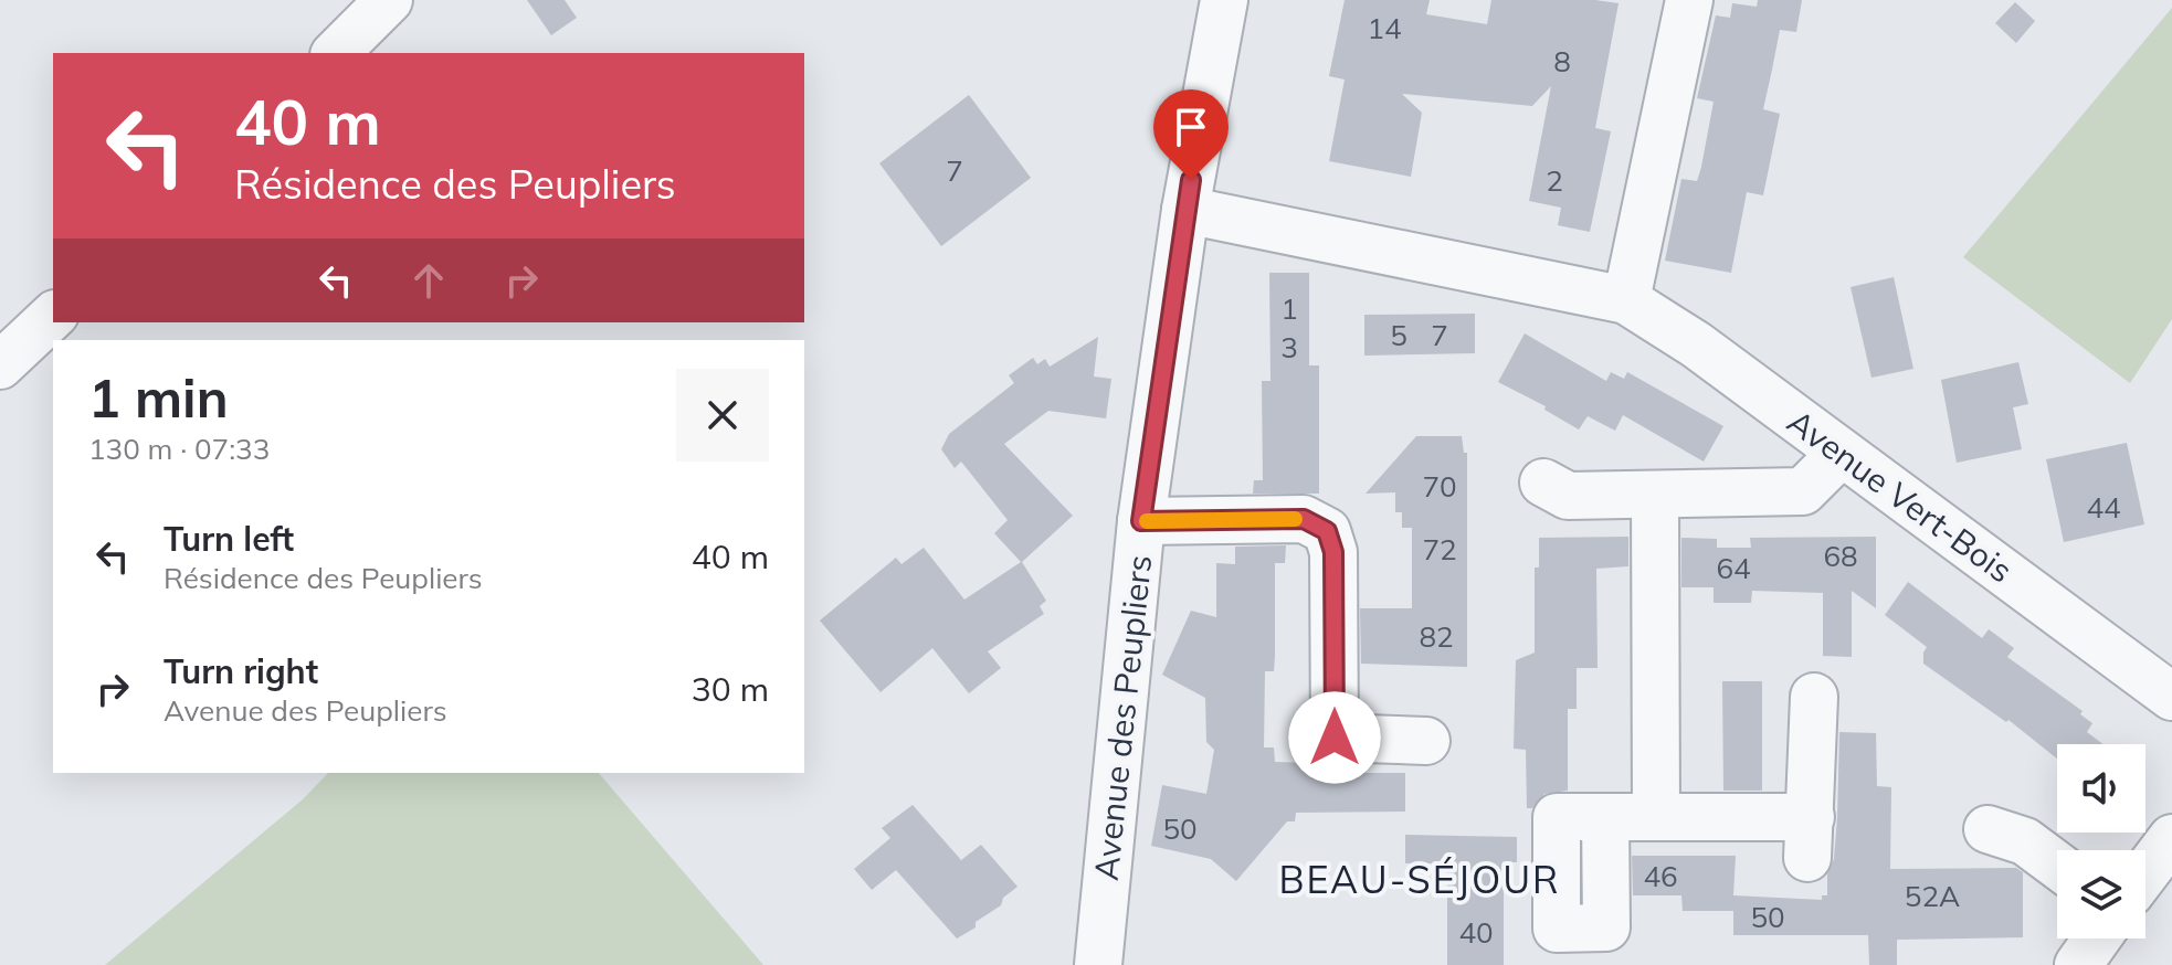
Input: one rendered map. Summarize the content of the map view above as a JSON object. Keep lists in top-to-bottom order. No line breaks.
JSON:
{"streets":{"street":["Avenue Vert-Bois","Avenue des Peupliers"]},"crossings":[["Avenue Vert-Bois","Avenue des Peupliers"]],"districts":["BEAU-SÉJOUR"],"house_numbers":["14","8","7","2","1","5","7","3","70","44","72","68","64","82","50","46","52A","50","40"],"page":{"turn":["40 m","Résidence des Peupliers"],"heading":["1 min","130 m · 07:33"],"list":[{"name":"Turn left","note":"Résidence des Peupliers","value":"40 m"},{"name":"Turn right","note":"Avenue des Peupliers","value":"30 m"}]}}
